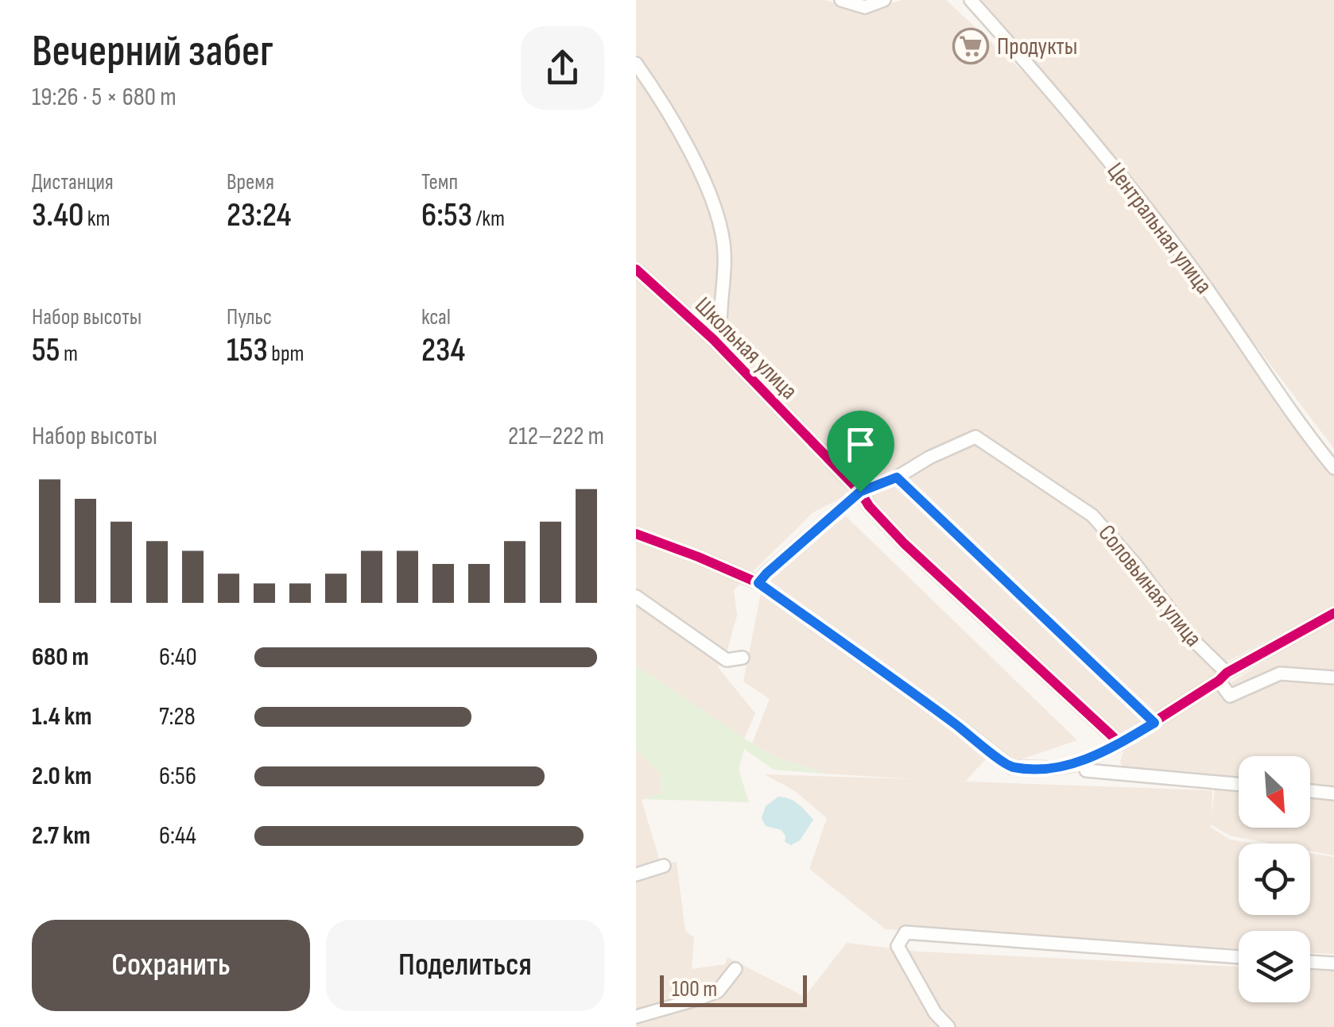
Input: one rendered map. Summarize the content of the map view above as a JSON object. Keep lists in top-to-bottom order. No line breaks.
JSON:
{"streets":{"street":["Центральная улица","Школьная улица","Соловьиная улица"]},"crossings":[["Школьная улица","Соловьиная улица"]],"places":{"supermarket":["Продукты"]},"scale_bar":"100 m","north":"bottom right","page":{"heading":["Вечерний забег","19:26 · 5 × 680 m"],"stats":[["Дистанция","3.40 km"],["Время","23:24"],["Темп","6:53 /km"],["Набор высоты","55 m"],["Пульс","153 bpm"],["kcal","234"]],"chart":["Набор высоты","212–222 m"],"list":[{"name":"680 m","note":"6:40"},{"name":"1.4 km","note":"7:28"},{"name":"2.0 km","note":"6:56"},{"name":"2.7 km","note":"6:44"}],"buttons":["Сохранить","Поделиться"],"scale":"100 m"}}
